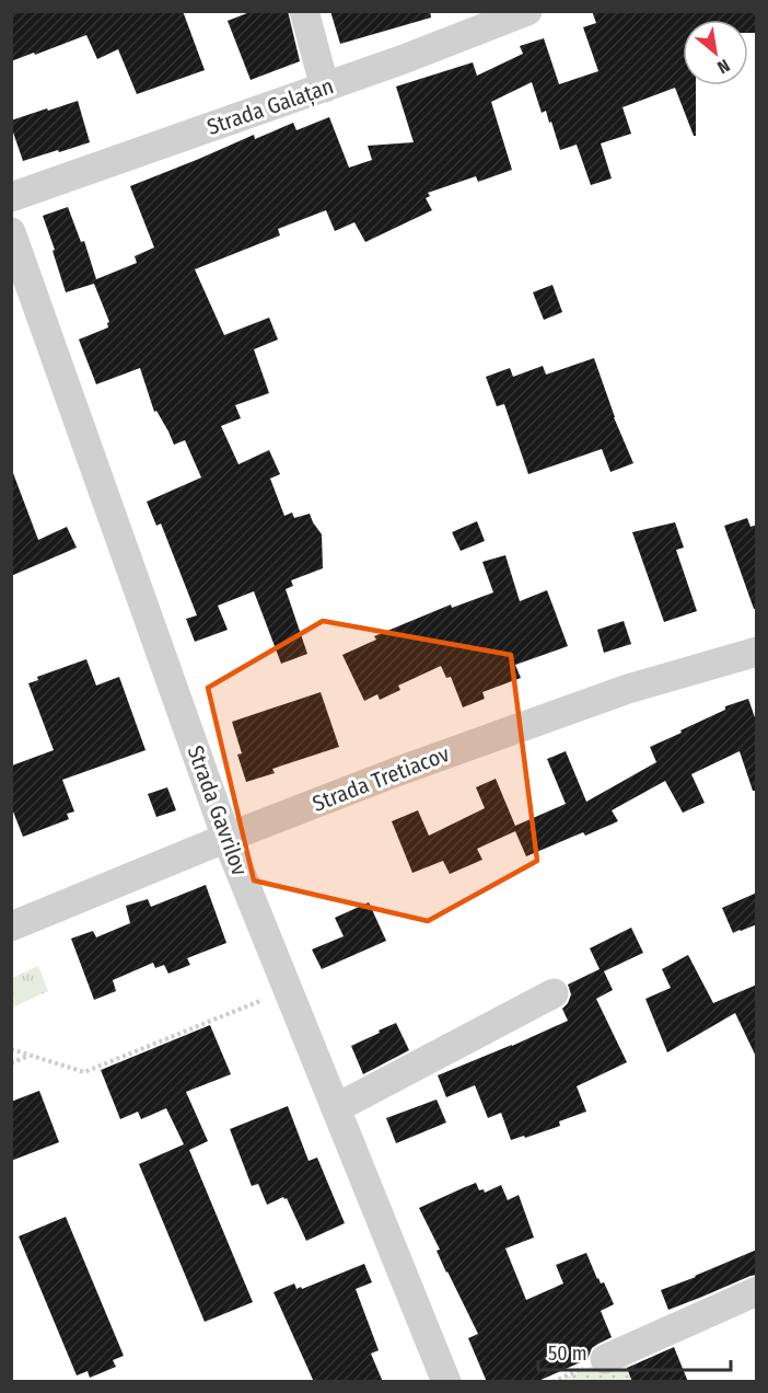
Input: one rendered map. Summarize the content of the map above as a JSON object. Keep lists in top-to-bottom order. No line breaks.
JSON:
{"streets":{"street":["Strada Galațan","Strada Tretiacov","Strada Gavrilov"]},"crossings":[["Strada Tretiacov","Strada Gavrilov"]],"scale_bar":"50 m","north":"bottom right"}
